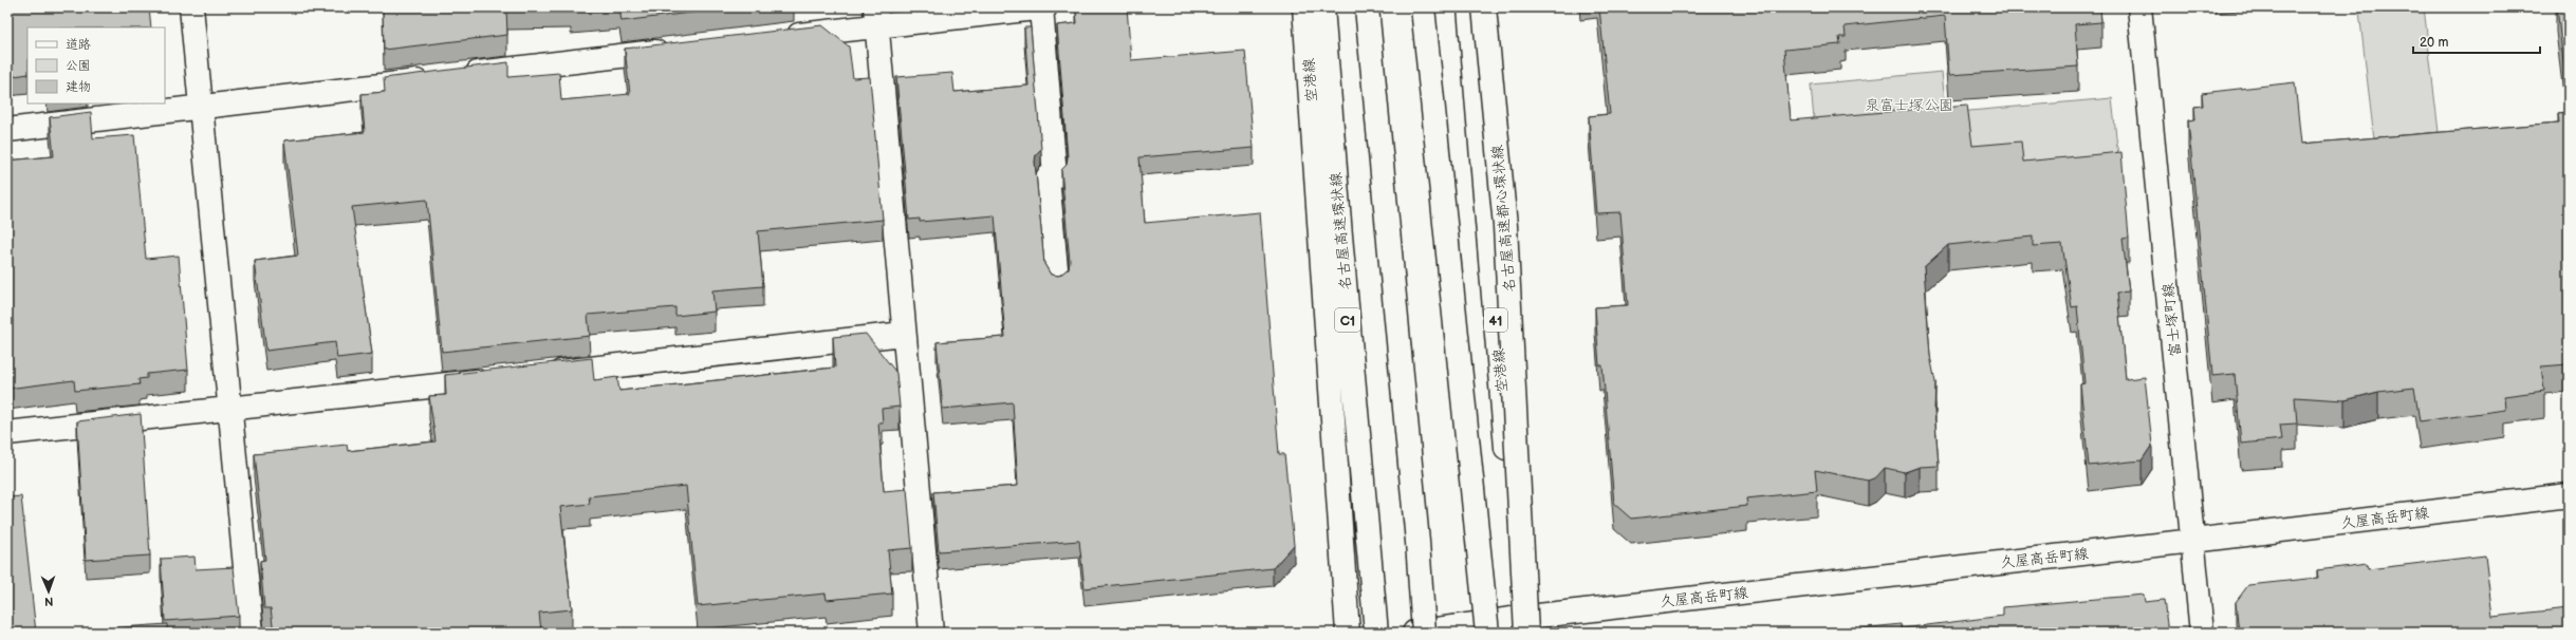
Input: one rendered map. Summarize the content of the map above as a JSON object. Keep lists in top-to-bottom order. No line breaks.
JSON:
{"streets":{"main road":["空港線","名古屋高速都心環状線","名古屋高速環状線","C1","41","富士塚町線","久屋高岳町線"]},"crossings":[["空港線","名古屋高速都心環状線"],["空港線","久屋高岳町線"],["名古屋高速都心環状線","久屋高岳町線"],["富士塚町線","久屋高岳町線"]],"parks":["泉富士塚公園"],"legend":["道路","公園","建物"],"scale_bar":"20 m","north":"bottom"}
